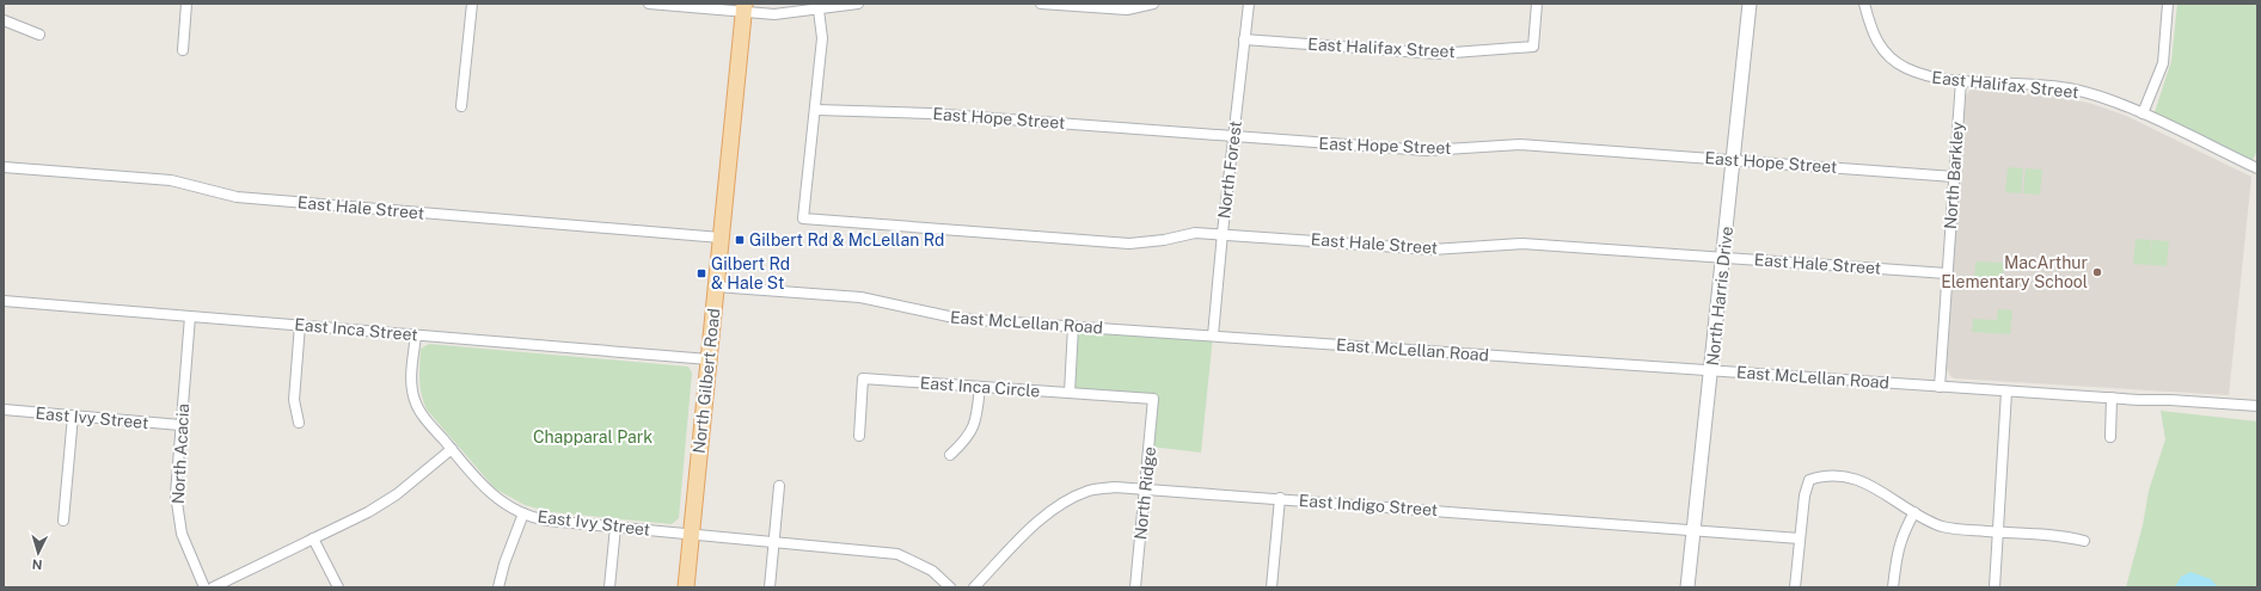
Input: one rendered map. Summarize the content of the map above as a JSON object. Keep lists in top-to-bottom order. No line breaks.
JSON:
{"streets":{"main road":["North Gilbert Road"],"street":["East Halifax Street","East Hope Street","North Forest","North Barkley","East Hale Street","North Harris Drive","East McLellan Road","East Inca Street","East Inca Circle","East Ivy Street","North Acacia","North Ridge","East Indigo Street"]},"crossings":[["East Halifax Street","North Forest"],["East Halifax Street","North Barkley"],["East Hope Street","North Forest"],["East Hope Street","North Barkley"],["East Hope Street","East Hale Street"],["East Hope Street","North Harris Drive"],["North Forest","East Hale Street"],["North Forest","East McLellan Road"],["North Barkley","East Hale Street"],["North Barkley","East McLellan Road"],["East Hale Street","North Harris Drive"],["East Hale Street","North Gilbert Road"],["North Harris Drive","East McLellan Road"],["North Harris Drive","East Indigo Street"],["East McLellan Road","North Gilbert Road"],["East Inca Street","North Gilbert Road"],["East Inca Street","East Ivy Street"],["East Inca Street","North Acacia"],["North Gilbert Road","East Ivy Street"],["East Inca Circle","North Ridge"],["East Ivy Street","North Acacia"],["North Ridge","East Indigo Street"]],"parks":["Chapparal Park"],"places":{"transit":["Gilbert Rd & McLellan Rd","Gilbert Rd & Hale St"],"other":["MacArthur Elementary School"]},"north":"bottom"}
